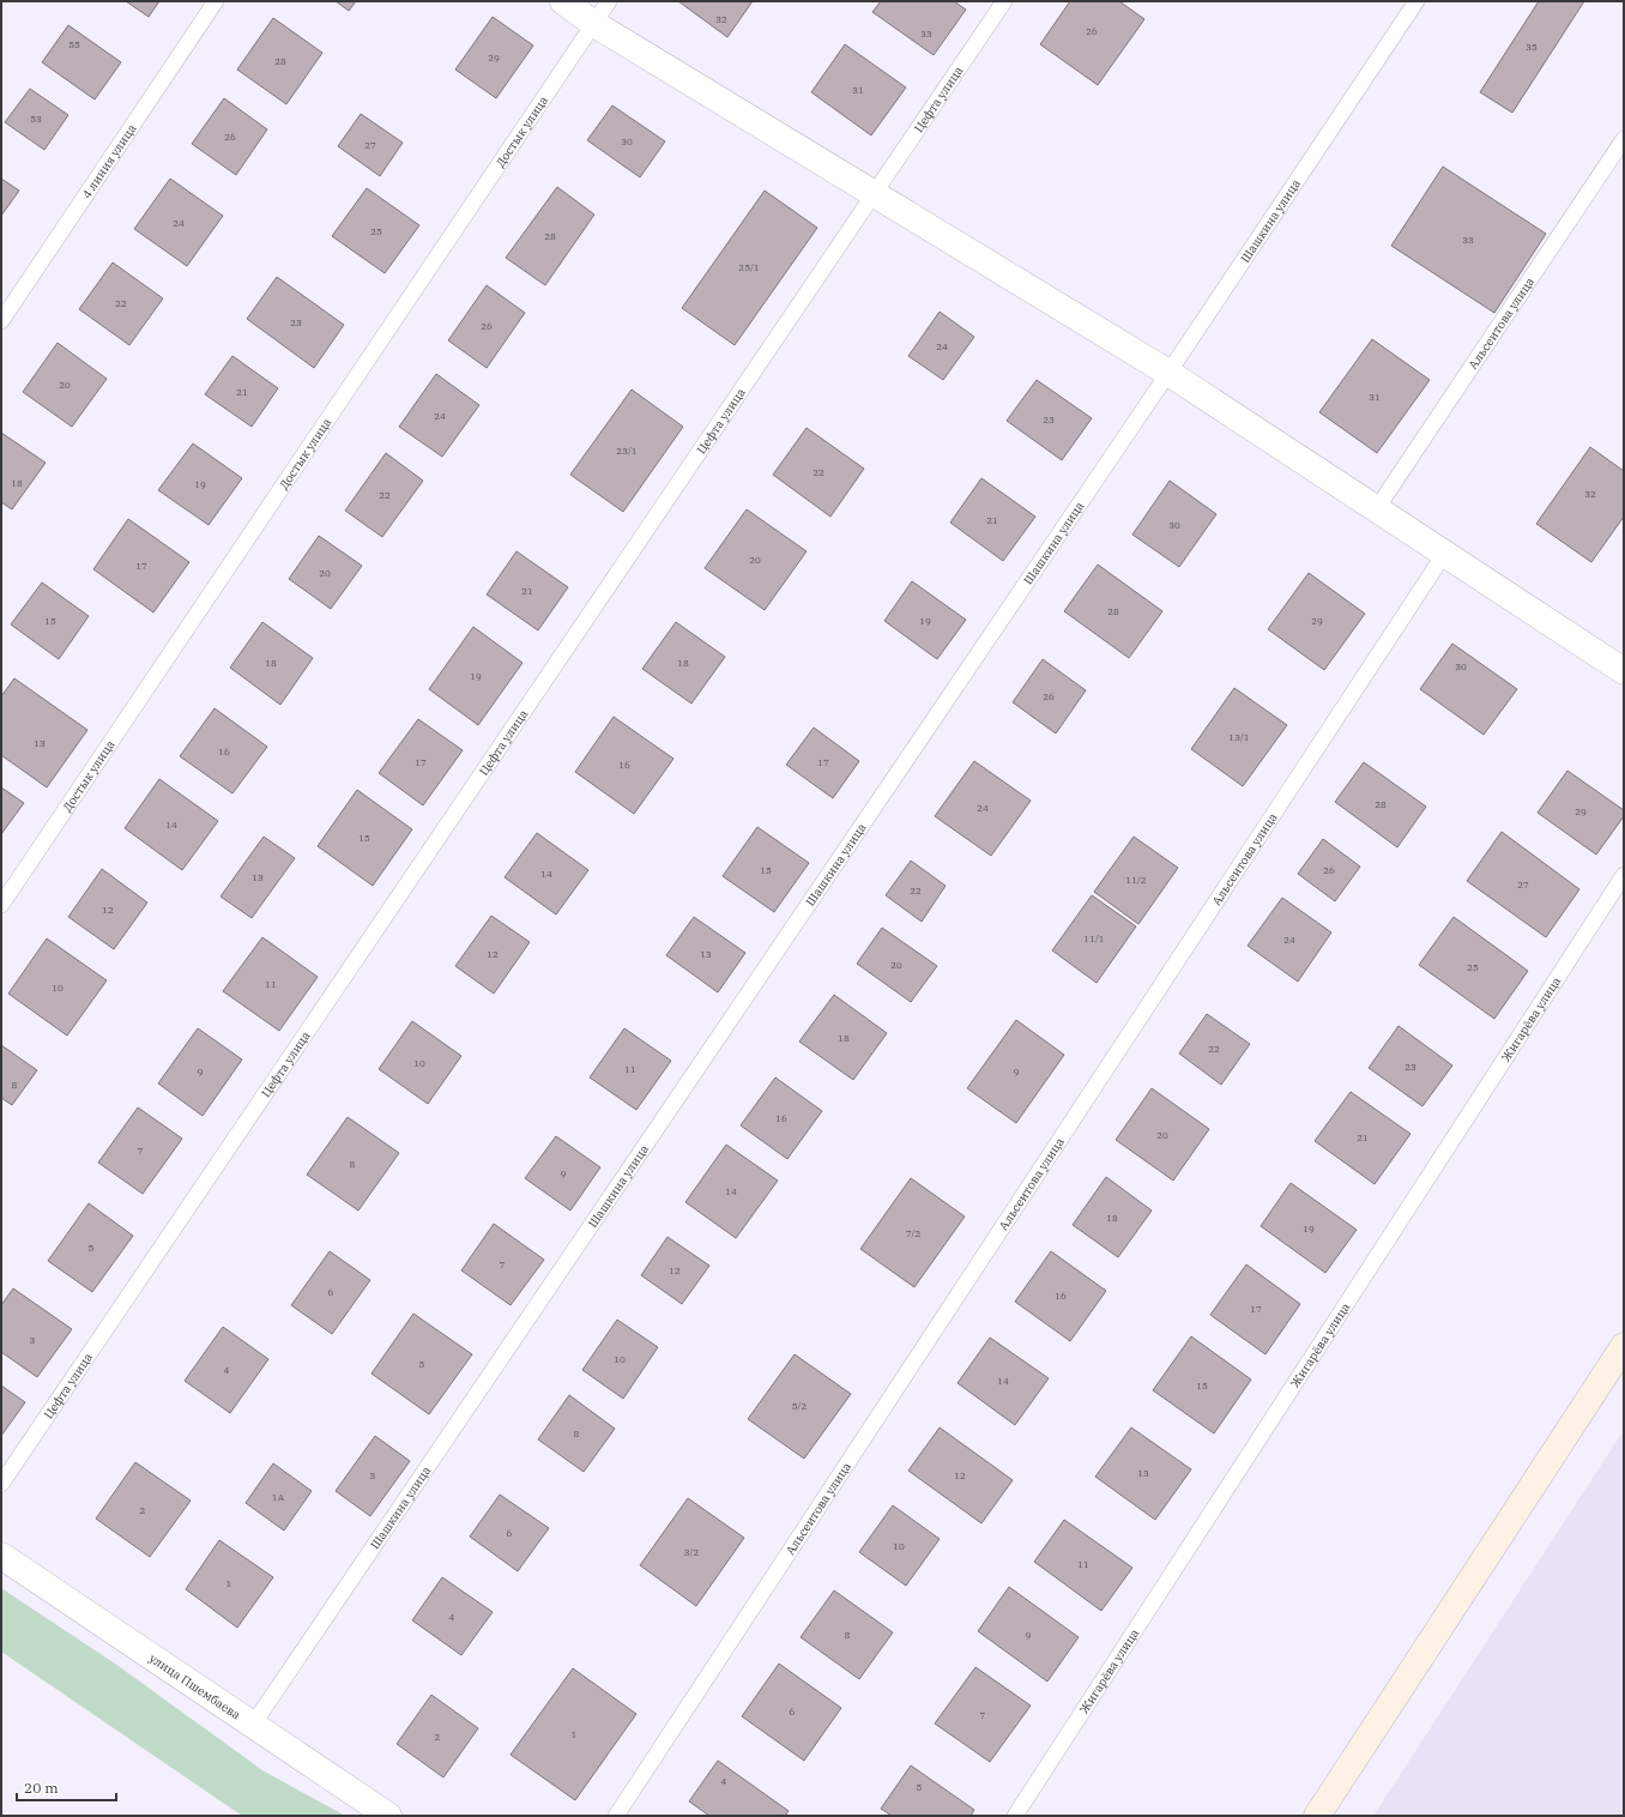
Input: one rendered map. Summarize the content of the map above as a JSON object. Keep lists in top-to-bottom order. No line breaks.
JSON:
{"streets":{"street":["улица Пшембаева"],"lane":["Цефта улица","Достык улица","4 линия улица","Шашкина улица","Альсеитова улица","Жигарёва улица"]},"crossings":[["Шашкина улица","улица Пшембаева"]],"house_numbers":["32","26","33","55","35","29","28","31","53","26","30","27","24","25","28","33","25/1","22","23","26","24","20","21","31","24","23","23/1","22","18","19","32","22","21","30","20","17","20","21","28","15","19","29","18","18","30","19","26","13/1","13","16","17","17","16","28","24","29","14","15","15","26","14","13","11/2","27","22","12","11/1","24","12","13","20","25","11","10","18","22","10","23","11","9","9","8","16","20","21","7","8","9","14","18","19","7/2","5","7","12","6","16","17","3","10","5","4","14","15","5/2","8","13","3","12","1А","2","6","10","3/2","11","1","4","8","9","6","7","1","2","4","5"],"scale_bar":"20 m"}
